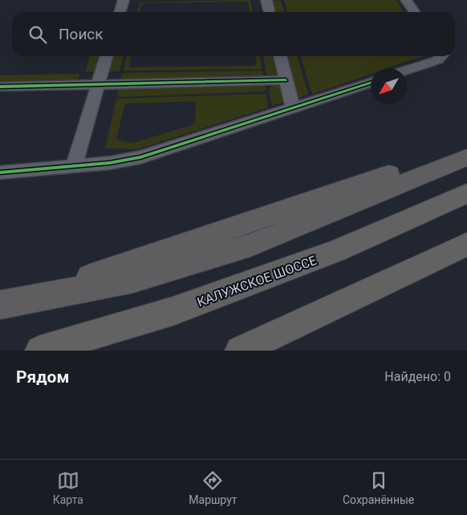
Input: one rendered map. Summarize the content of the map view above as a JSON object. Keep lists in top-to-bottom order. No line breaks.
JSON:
{"streets":{"highway":["КАЛУЖСКОЕ ШОССЕ"]},"north":"bottom left","page":{"search":"Поиск","heading":["Рядом","Найдено: 0"],"nav":["Карта","Маршрут","Сохранённые"]}}
